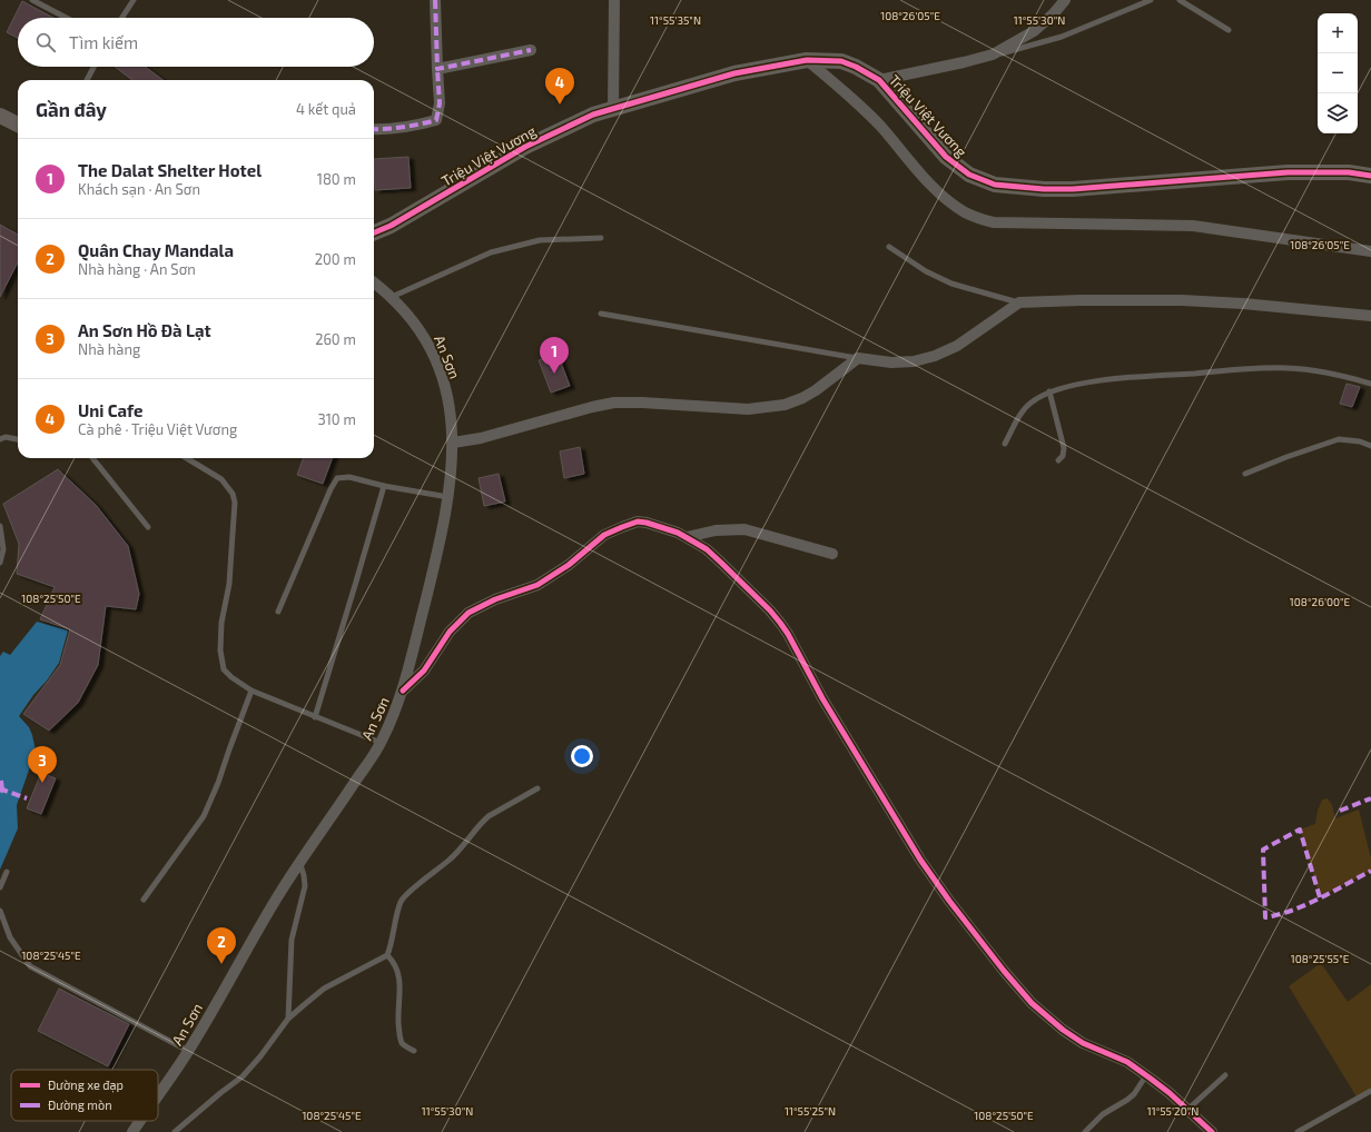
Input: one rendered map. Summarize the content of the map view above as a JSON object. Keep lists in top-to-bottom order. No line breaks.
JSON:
{"streets":{"street":["Triệu Việt Vương","An Sơn"]},"legend":["Đường xe đạp","Đường mòn"],"page":{"map_buttons":["+","−"],"search":"Tìm kiếm","pins":["4","1","3","2"],"heading":["Gần đây","4 kết quả"],"list":[{"mark":"1","name":"The Dalat Shelter Hotel","note":"Khách sạn · An Sơn","value":"180 m"},{"mark":"2","name":"Quân Chay Mandala","note":"Nhà hàng · An Sơn","value":"200 m"},{"mark":"3","name":"An Sơn Hồ Đà Lạt","note":"Nhà hàng","value":"260 m"},{"mark":"4","name":"Uni Cafe","note":"Cà phê · Triệu Việt Vương","value":"310 m"}]},"coordinates":["108°26'05\"E","11°55'35\"N","11°55'30\"N","108°25'50\"E","108°26'00\"E","108°25'45\"E","108°25'55\"E","11°55'25\"N","11°55'20\"N"]}
